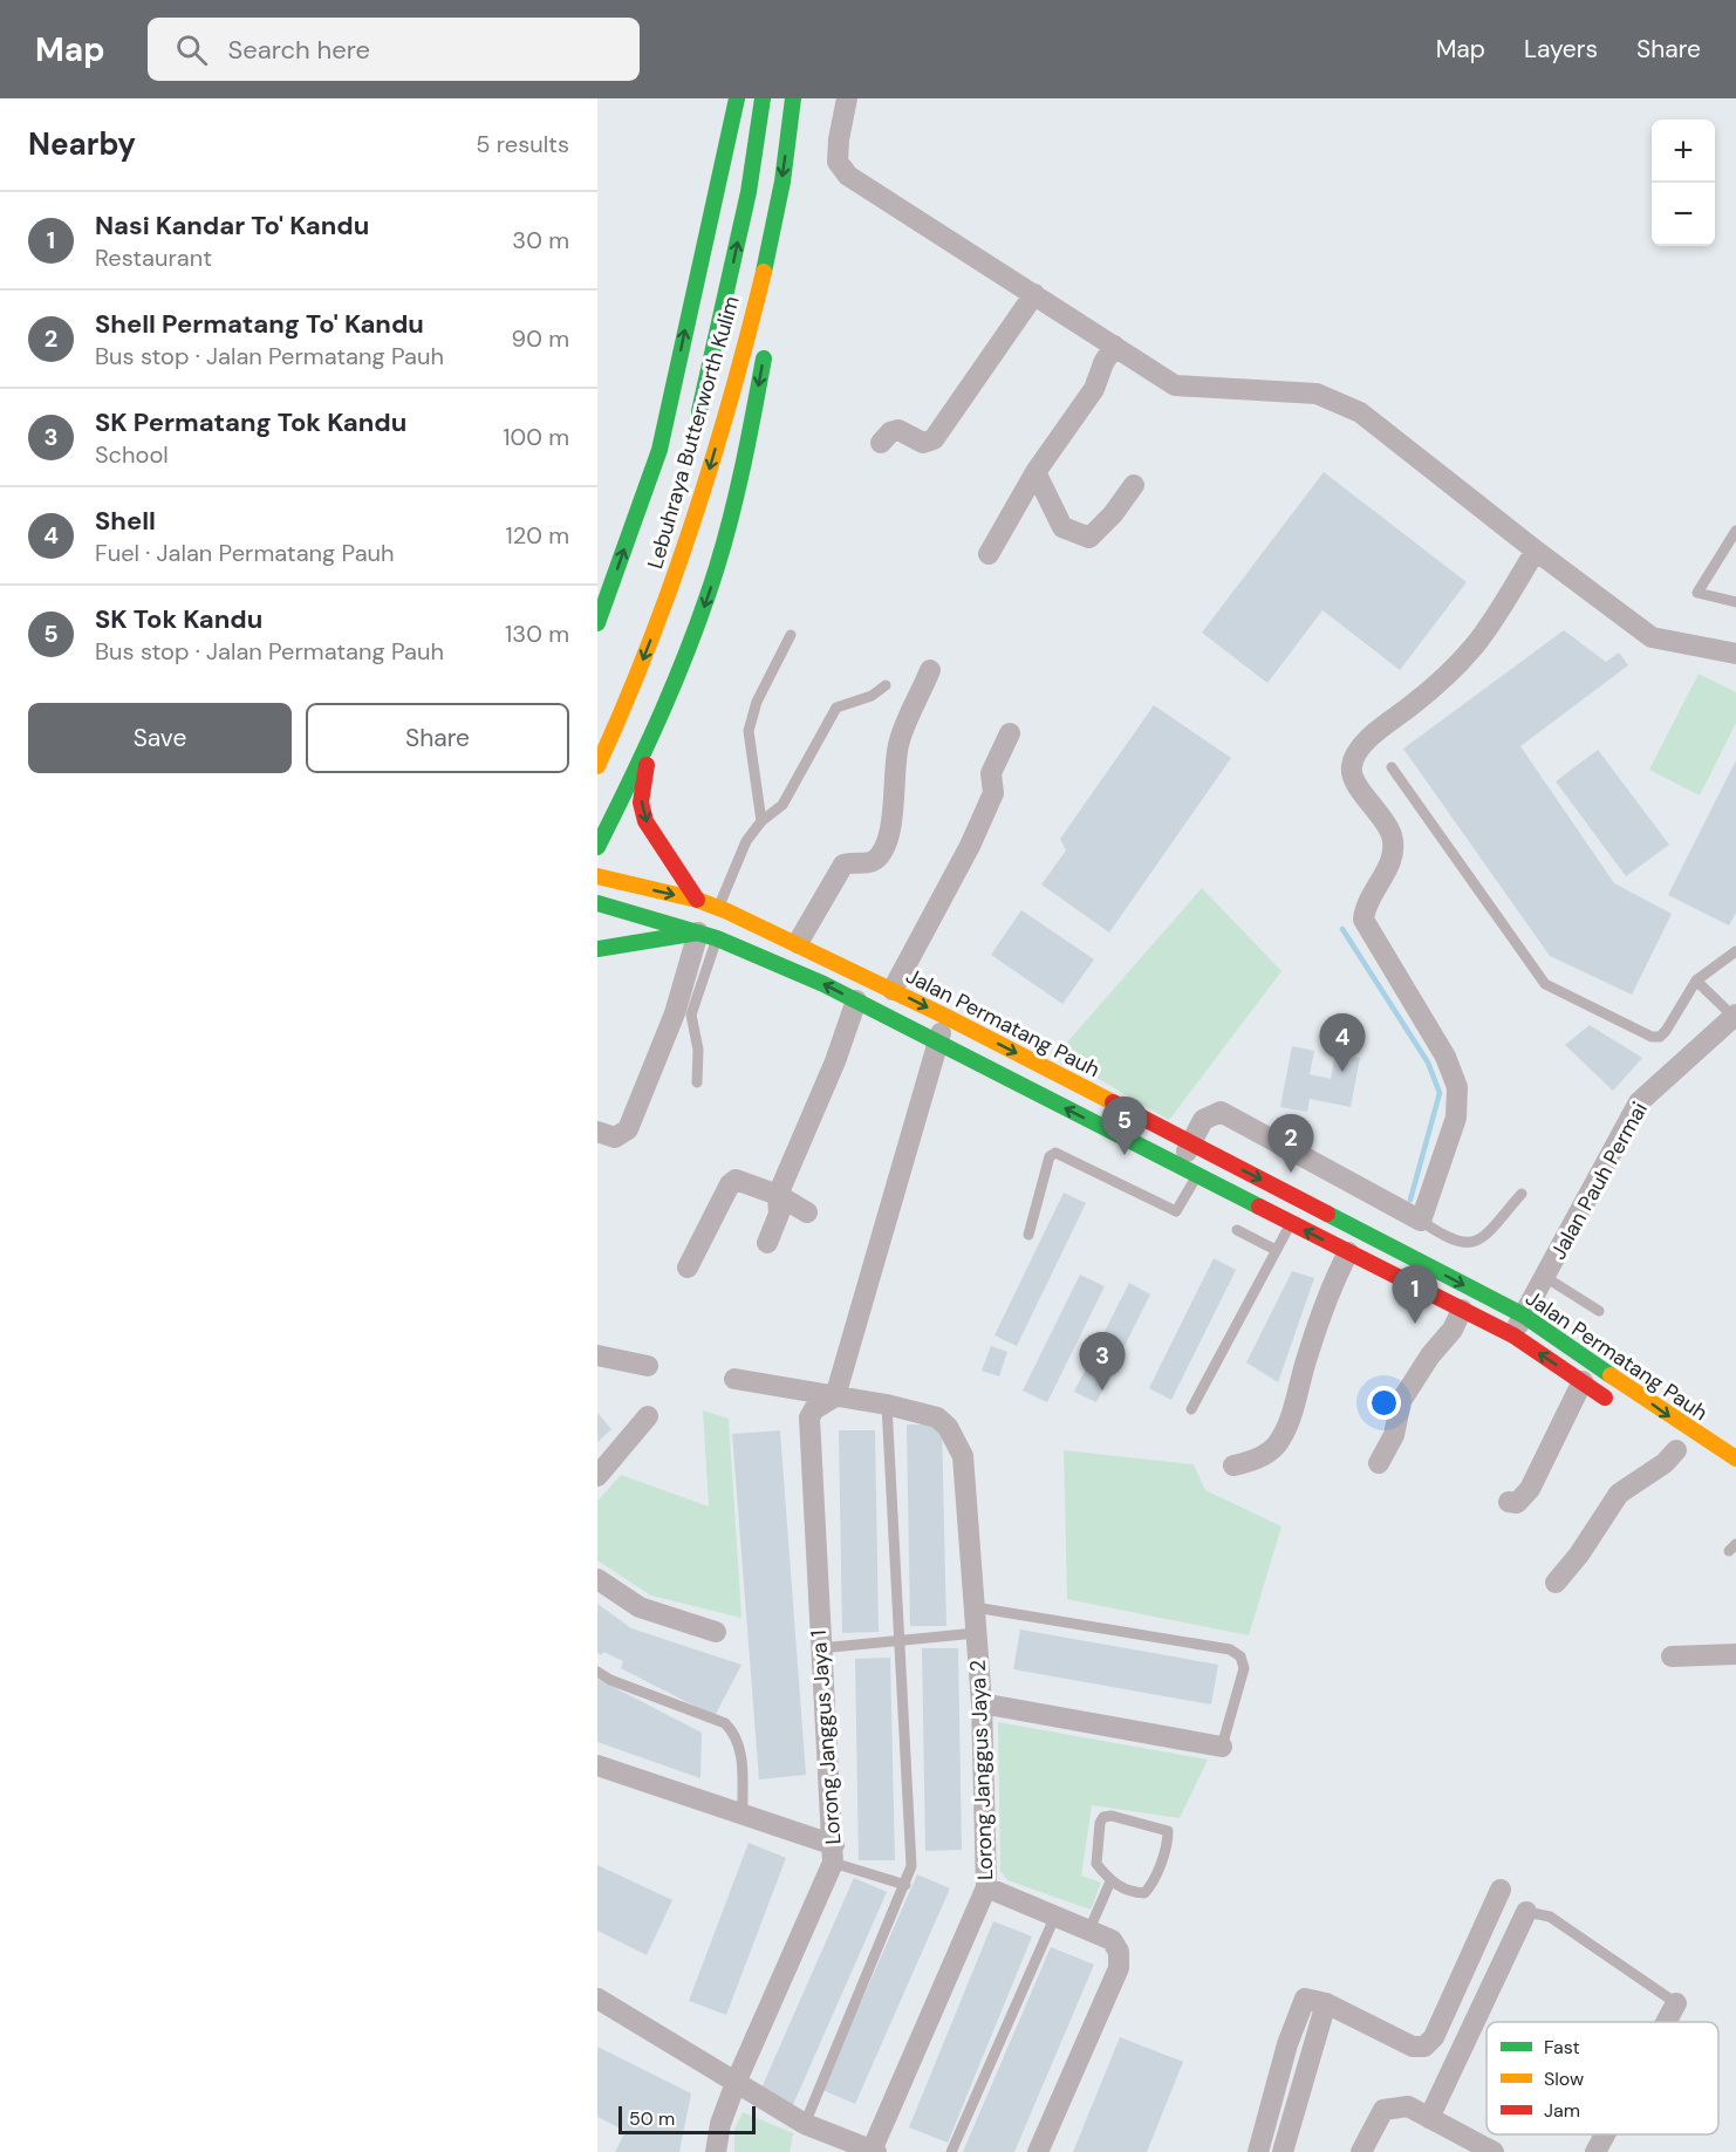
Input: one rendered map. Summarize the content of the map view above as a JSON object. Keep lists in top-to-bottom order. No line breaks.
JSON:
{"streets":{"main road":["Lebuhraya Butterworth Kulim","Jalan Permatang Pauh"],"street":["Jalan Pauh Permai","Lorong Janggus Jaya 1","Lorong Janggus Jaya 2"]},"crossings":[["Jalan Permatang Pauh","Jalan Pauh Permai"]],"legend":["Fast","Slow","Jam"],"scale_bar":"50 m","page":{"header":"Map","search":"Search here","nav":["Map","Layers","Share"],"heading":["Nearby","5 results"],"map_buttons":["+","−"],"list":[{"mark":"1","name":"Nasi Kandar To' Kandu","note":"Restaurant","value":"30 m"},{"mark":"2","name":"Shell Permatang To' Kandu","note":"Bus stop · Jalan Permatang Pauh","value":"90 m"},{"mark":"3","name":"SK Permatang Tok Kandu","note":"School","value":"100 m"},{"mark":"4","name":"Shell","note":"Fuel · Jalan Permatang Pauh","value":"120 m"},{"mark":"5","name":"SK Tok Kandu","note":"Bus stop · Jalan Permatang Pauh","value":"130 m"}],"buttons":["Save","Share"],"pins":["4","5","2","1","3"],"scale":"50 m"}}
